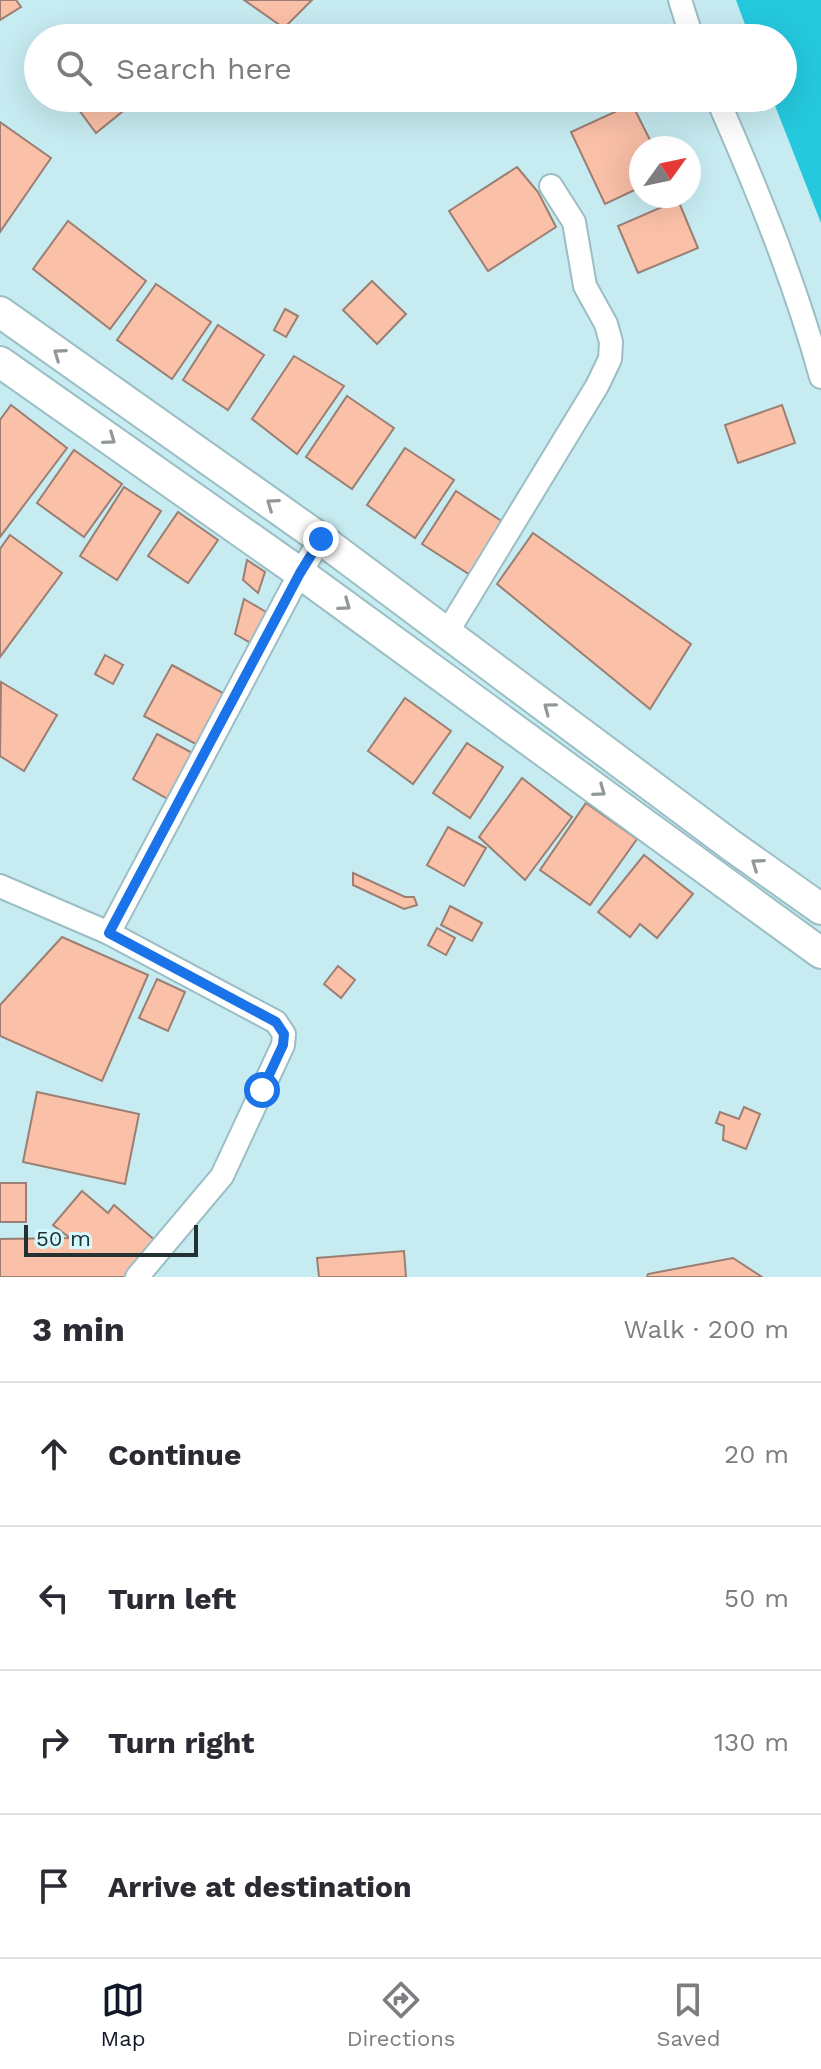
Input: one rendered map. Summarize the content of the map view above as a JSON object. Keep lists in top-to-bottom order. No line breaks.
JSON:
{"scale_bar":"50 m","north":"top right","page":{"search":"Search here","scale":"50 m","heading":["3 min","Walk · 200 m"],"list":[["Continue","20 m"],["Turn left","50 m"],["Turn right","130 m"],"Arrive at destination"],"nav":["Map","Directions","Saved"]}}
